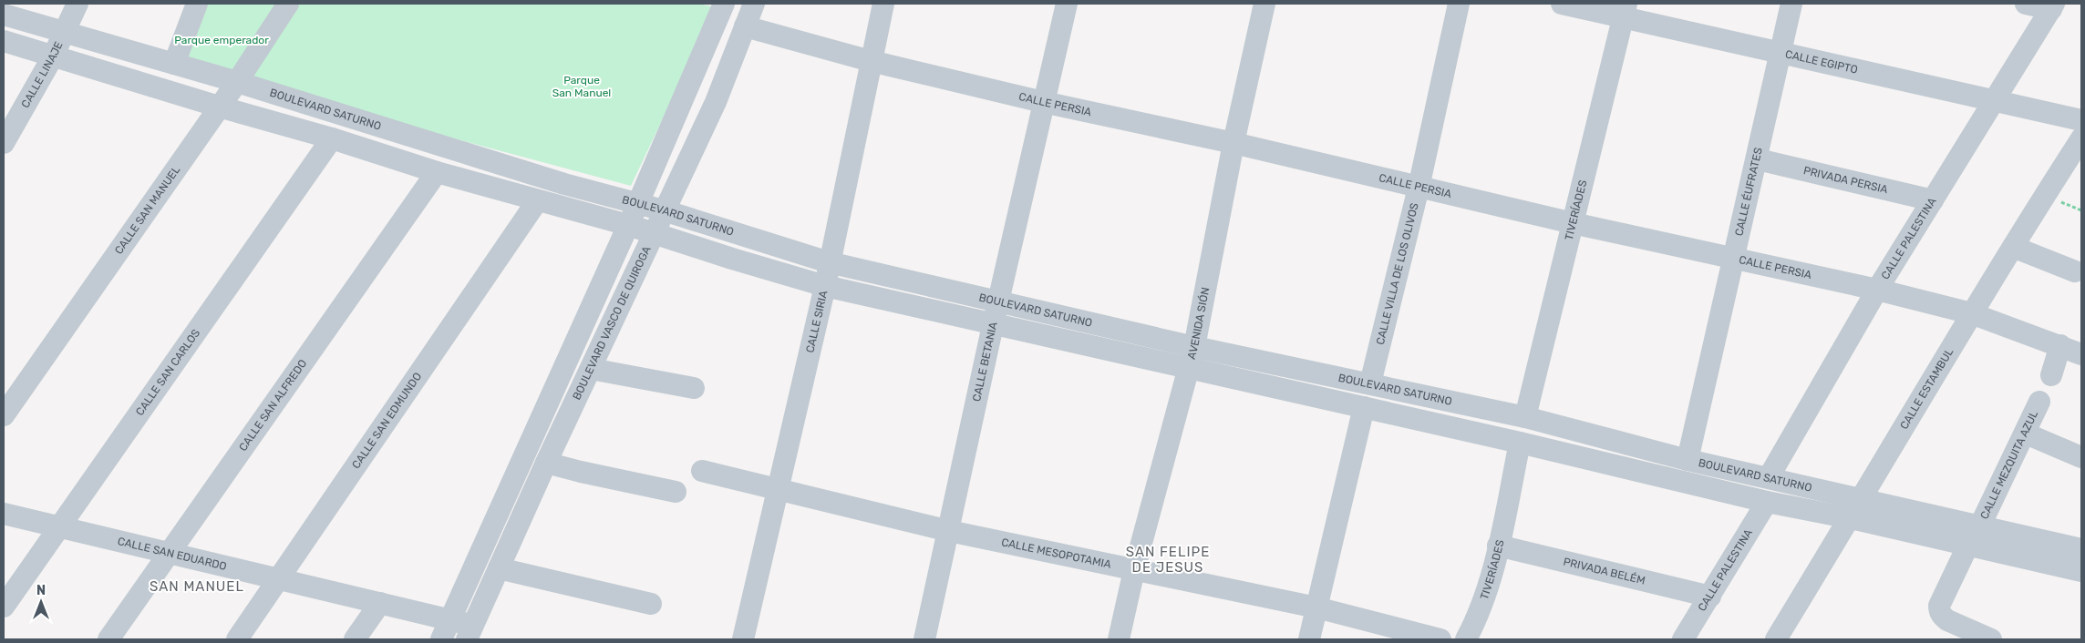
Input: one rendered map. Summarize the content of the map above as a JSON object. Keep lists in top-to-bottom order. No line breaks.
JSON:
{"streets":{"street":["CALLE EGIPTO","CALLE LINAJE","CALLE PERSIA","BOULEVARD SATURNO","PRIVADA PERSIA","CALLE ÉUFRATES","CALLE SAN MANUEL","TIVERÍADES","CALLE PALESTINA","CALLE VILLA DE LOS OLIVOS","BOULEVARD VASCO DE QUIROGA","CALLE SIRIA","AVENIDA SIÓN","CALLE BETANIA","CALLE SAN CARLOS","CALLE ESTAMBUL","CALLE SAN ALFREDO","CALLE SAN EDMUNDO","CALLE MEZQUITA AZUL","CALLE MESOPOTAMIA","CALLE SAN EDUARDO","PRIVADA BELÉM"]},"crossings":[["CALLE EGIPTO","CALLE ÉUFRATES"],["CALLE EGIPTO","TIVERÍADES"],["CALLE EGIPTO","CALLE PALESTINA"],["CALLE LINAJE","BOULEVARD SATURNO"],["CALLE PERSIA","CALLE ÉUFRATES"],["CALLE PERSIA","TIVERÍADES"],["CALLE PERSIA","CALLE PALESTINA"],["CALLE PERSIA","CALLE VILLA DE LOS OLIVOS"],["CALLE PERSIA","BOULEVARD VASCO DE QUIROGA"],["CALLE PERSIA","CALLE SIRIA"],["CALLE PERSIA","AVENIDA SIÓN"],["CALLE PERSIA","CALLE BETANIA"],["CALLE PERSIA","CALLE ESTAMBUL"],["BOULEVARD SATURNO","CALLE ÉUFRATES"],["BOULEVARD SATURNO","CALLE SAN MANUEL"],["BOULEVARD SATURNO","TIVERÍADES"],["BOULEVARD SATURNO","CALLE PALESTINA"],["BOULEVARD SATURNO","CALLE VILLA DE LOS OLIVOS"],["BOULEVARD SATURNO","BOULEVARD VASCO DE QUIROGA"],["BOULEVARD SATURNO","CALLE SIRIA"],["BOULEVARD SATURNO","AVENIDA SIÓN"],["BOULEVARD SATURNO","CALLE BETANIA"],["BOULEVARD SATURNO","CALLE SAN CARLOS"],["BOULEVARD SATURNO","CALLE ESTAMBUL"],["BOULEVARD SATURNO","CALLE SAN ALFREDO"],["BOULEVARD SATURNO","CALLE SAN EDMUNDO"],["BOULEVARD SATURNO","CALLE MEZQUITA AZUL"],["PRIVADA PERSIA","CALLE ÉUFRATES"],["PRIVADA PERSIA","CALLE PALESTINA"],["TIVERÍADES","PRIVADA BELÉM"],["CALLE PALESTINA","PRIVADA BELÉM"],["BOULEVARD VASCO DE QUIROGA","CALLE SAN EDUARDO"],["CALLE SIRIA","CALLE MESOPOTAMIA"],["AVENIDA SIÓN","CALLE MESOPOTAMIA"],["CALLE BETANIA","CALLE MESOPOTAMIA"],["CALLE SAN CARLOS","CALLE SAN EDUARDO"],["CALLE SAN ALFREDO","CALLE SAN EDUARDO"],["CALLE SAN EDMUNDO","CALLE SAN EDUARDO"]],"districts":["SAN FELIPE DE JESUS","SAN MANUEL"],"parks":["Parque emperador","Parque San Manuel"],"north":"top"}
